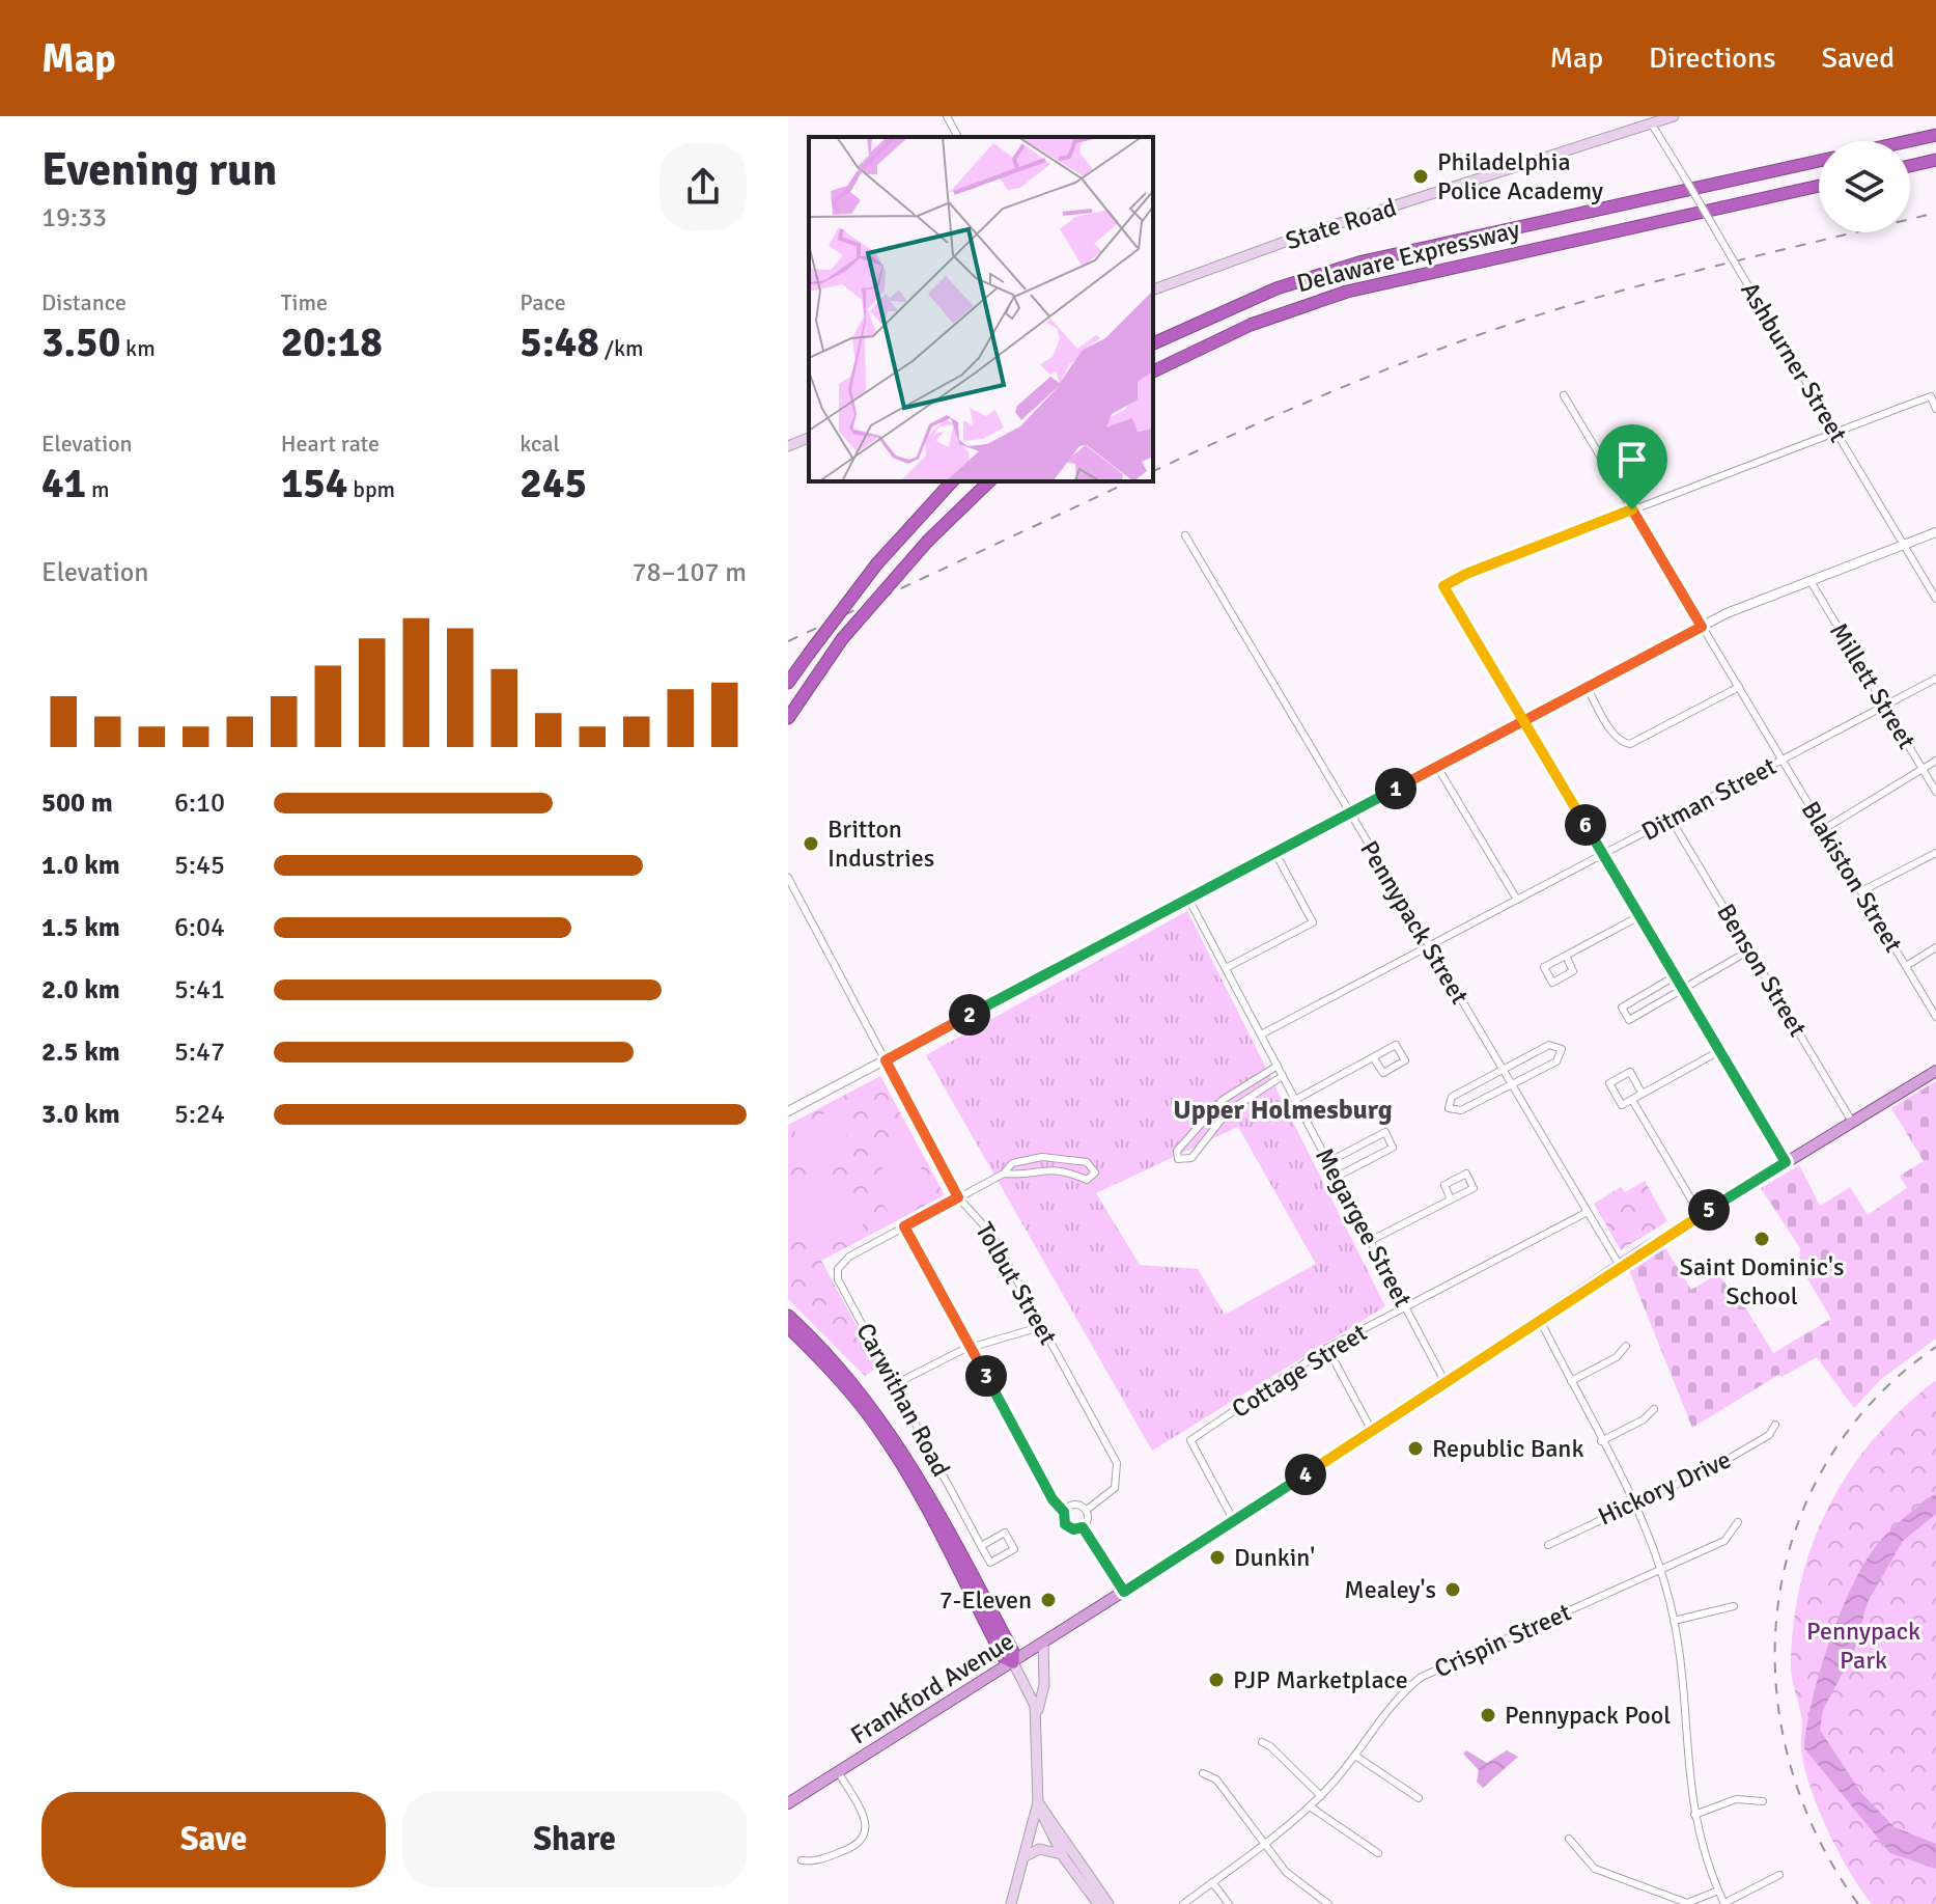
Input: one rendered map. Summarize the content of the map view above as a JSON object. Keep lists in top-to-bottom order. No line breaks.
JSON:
{"streets":{"highway":["Delaware Expressway"],"main road":["State Road","Frankford Avenue"],"street":["Ashburner Street","Millett Street","Ditman Street","Blakiston Street","Pennypack Street","Benson Street","Megargee Street","Tolbut Street","Cottage Street","Carwithan Road","Hickory Drive","Crispin Street"]},"crossings":[["State Road","Ashburner Street"],["Millett Street","Ditman Street"],["Ditman Street","Blakiston Street"],["Ditman Street","Pennypack Street"],["Ditman Street","Benson Street"],["Ditman Street","Megargee Street"],["Pennypack Street","Cottage Street"],["Pennypack Street","Frankford Avenue"],["Benson Street","Frankford Avenue"],["Megargee Street","Cottage Street"],["Megargee Street","Frankford Avenue"],["Cottage Street","Frankford Avenue"]],"districts":["Upper Holmesburg"],"parks":["Pennypack Park"],"places":["Philadelphia Police Academy","Britton Industries","Saint Dominic's School","Republic Bank","Dunkin'","Mealey's","7-Eleven","PJP Marketplace","Pennypack Pool"],"page":{"header":"Map","nav":["Map","Directions","Saved"],"heading":["Evening run","19:33"],"stats":[["Distance","3.50 km"],["Time","20:18"],["Pace","5:48 /km"],["Elevation","41 m"],["Heart rate","154 bpm"],["kcal","245"]],"chart":["Elevation","78–107 m"],"pins":["1","6","2","5","3","4"],"list":[{"name":"500 m","note":"6:10"},{"name":"1.0 km","note":"5:45"},{"name":"1.5 km","note":"6:04"},{"name":"2.0 km","note":"5:41"},{"name":"2.5 km","note":"5:47"},{"name":"3.0 km","note":"5:24"}],"buttons":["Save","Share"]}}
